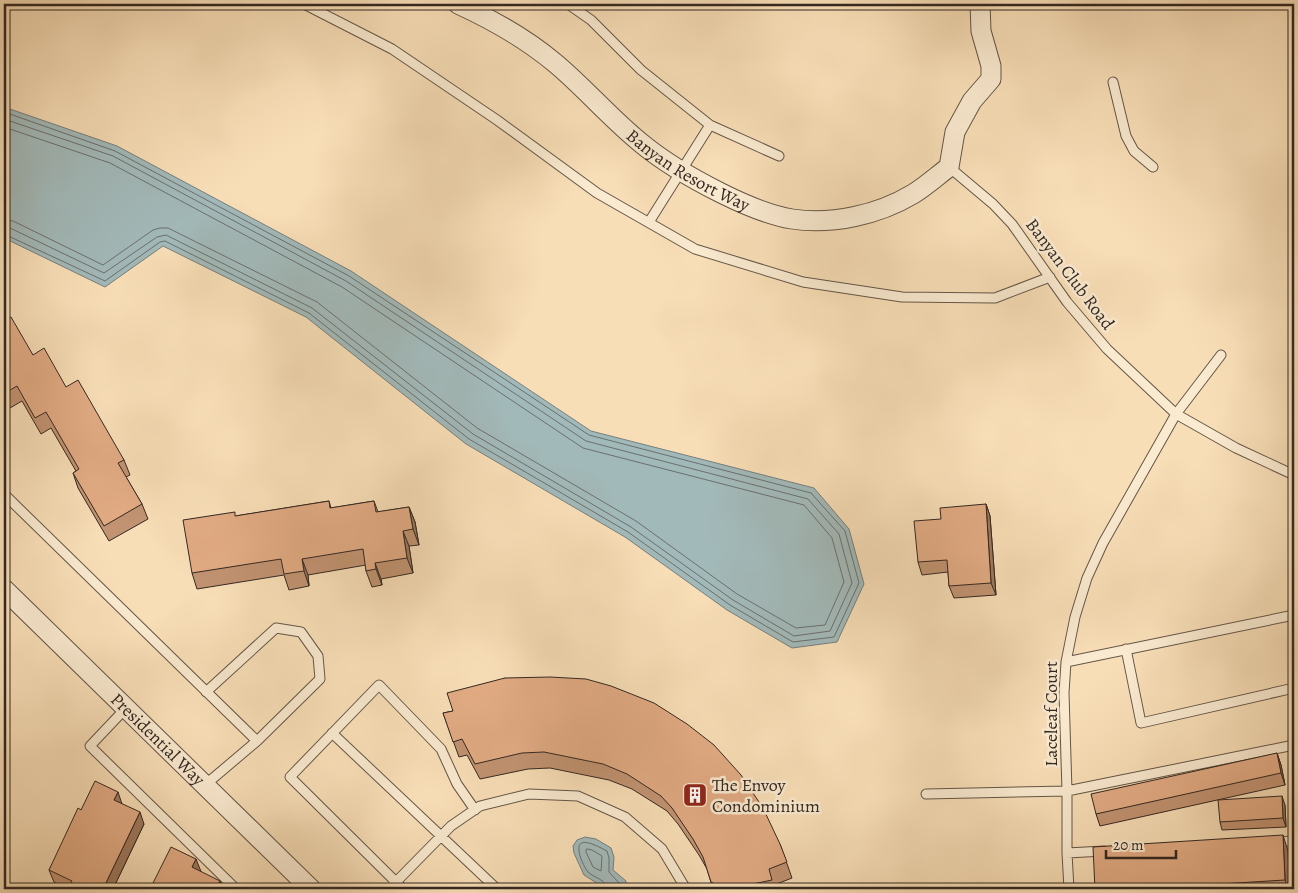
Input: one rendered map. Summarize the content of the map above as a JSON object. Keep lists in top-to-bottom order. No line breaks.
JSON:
{"streets":{"street":["Banyan Resort Way","Presidential Way"],"lane":["Banyan Club Road","Laceleaf Court"]},"crossings":[["Banyan Resort Way","Banyan Club Road"],["Banyan Club Road","Laceleaf Court"]],"places":{"building":["The Envoy Condominium"]},"scale_bar":"20 m"}
